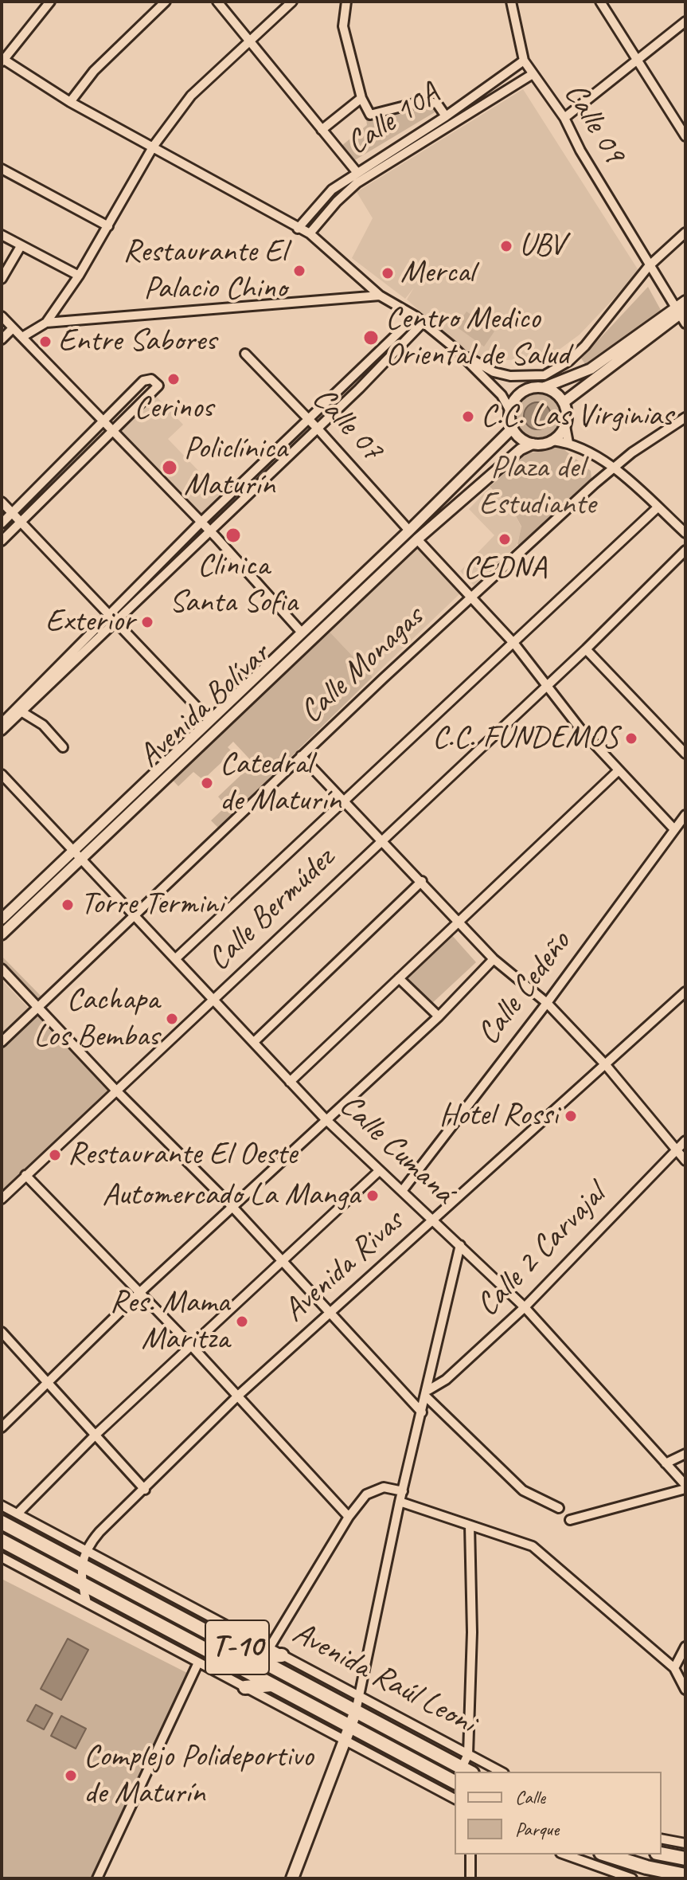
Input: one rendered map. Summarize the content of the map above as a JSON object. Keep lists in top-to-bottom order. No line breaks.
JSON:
{"streets":{"highway":["T-10","Avenida Raúl Leoni"],"street":["Calle 10A","Calle 09","Calle 07","Calle Monagas","Avenida Bolívar","Calle Bermúdez","Calle Cedeño","Calle Cumaná","Calle 2 Carvajal","Avenida Rivas"]},"crossings":[["Calle 10A","Calle 09"],["Calle 07","Avenida Bolívar"],["Calle Monagas","Calle Cumaná"],["Avenida Bolívar","Calle Cumaná"],["Calle Bermúdez","Calle Cumaná"],["Calle Cedeño","Calle Cumaná"],["Calle Cumaná","Calle 2 Carvajal"],["Calle Cumaná","Avenida Rivas"],["Avenida Rivas","Avenida Raúl Leoni"],["T-10","Avenida Raúl Leoni"]],"parks":["Plaza del Estudiante"],"places":["UBV","Restaurante El Palacio Chino","Mercal","Centro Medico Oriental de Salud","Entre Sabores","Cerinos","C.C. Las Virginias","Policlínica Maturín","Clinica Santa Sofia","CEDNA","Exterior","C.C. FUNDEMOS","Catedral de Maturín","Torre Termini","Cachapa Los Bembas","Hotel Rossi","Restaurante El Oeste","Automercado La Manga","Res. Mama Maritza","Complejo Polideportivo de Maturín"],"legend":["Calle","Parque"]}
